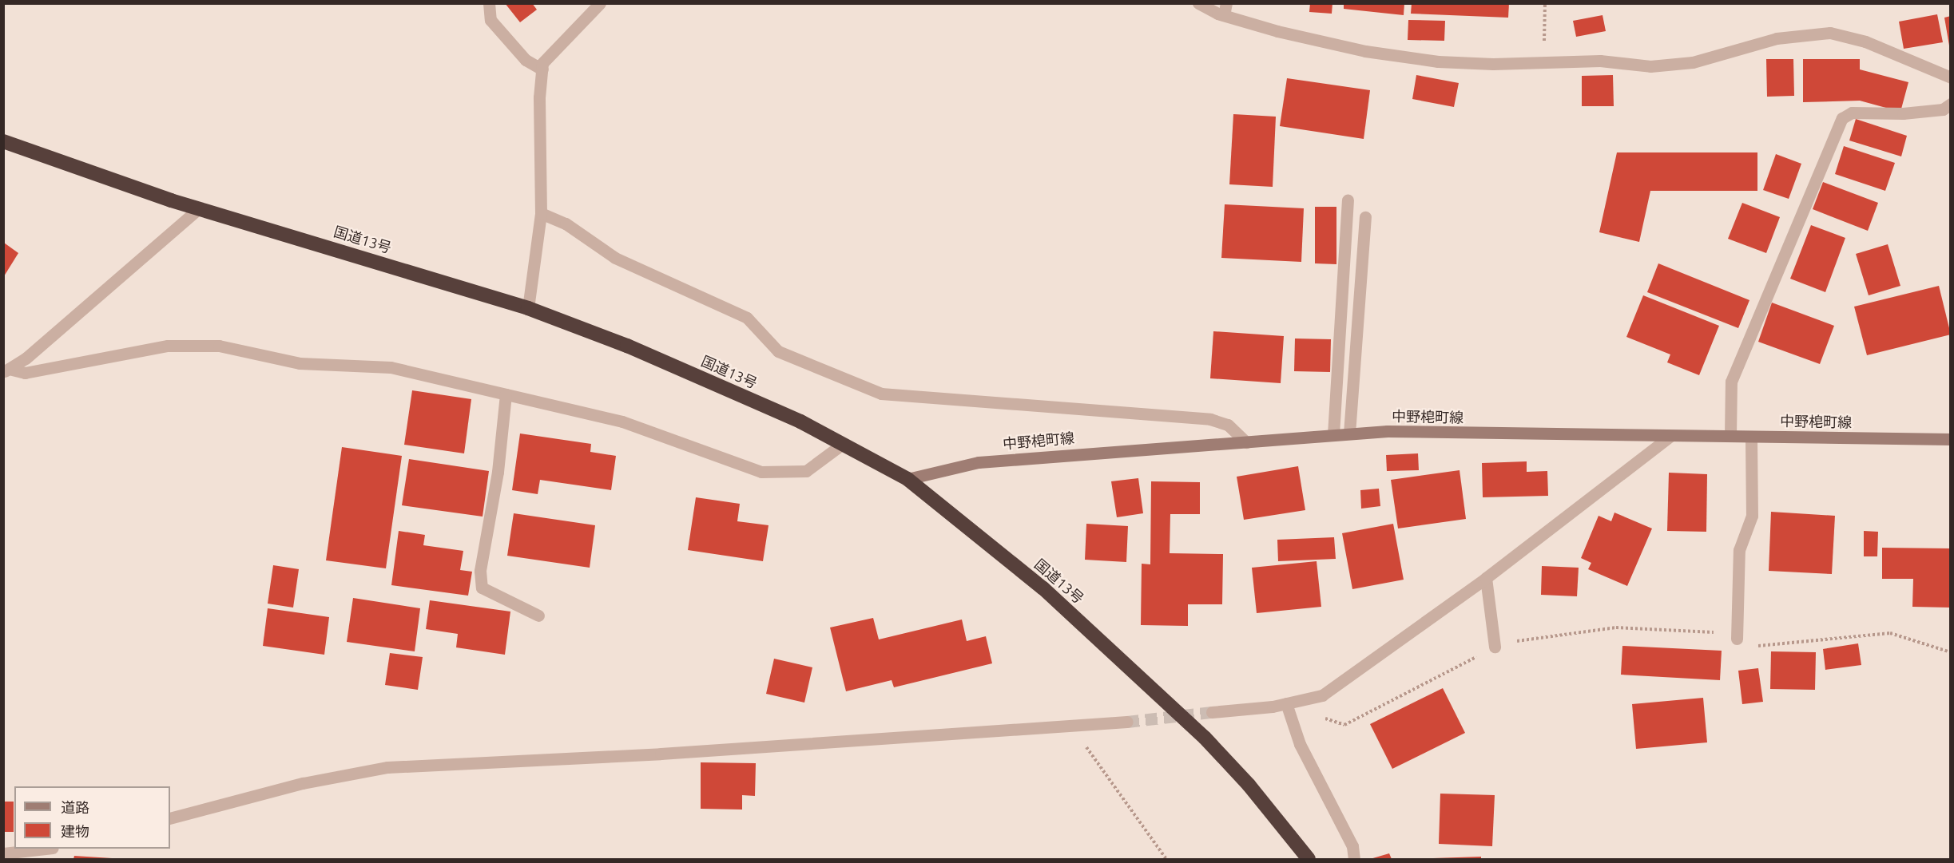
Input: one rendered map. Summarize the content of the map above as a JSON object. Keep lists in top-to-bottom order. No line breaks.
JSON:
{"streets":{"highway":["国道13号"],"main road":["中野梍町線"]},"crossings":[["国道13号","中野梍町線"]],"legend":["道路","建物"]}
